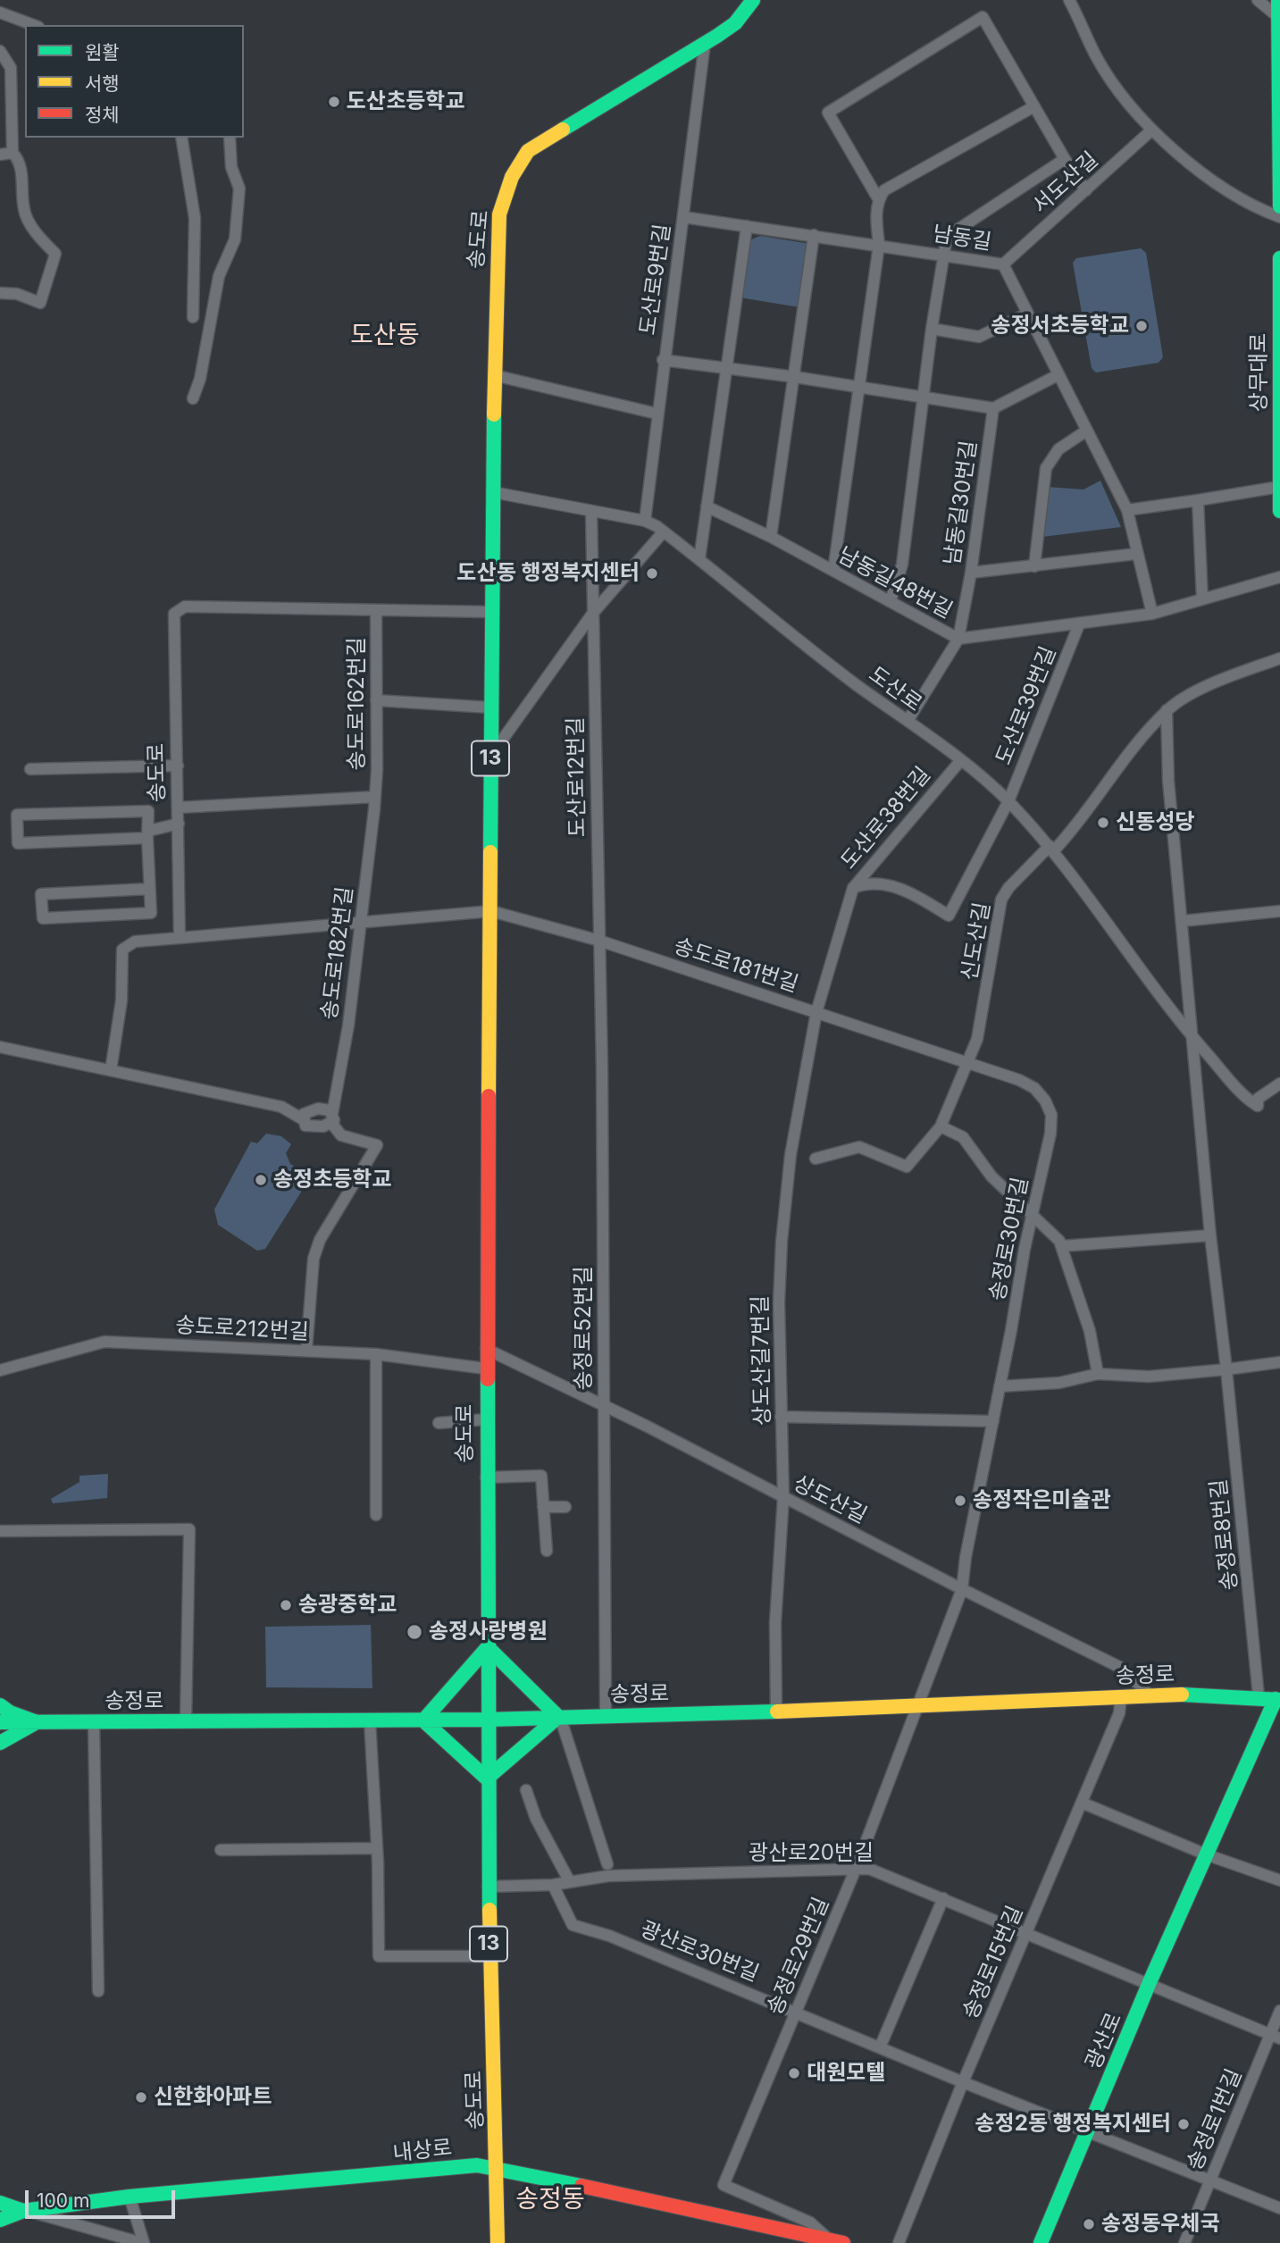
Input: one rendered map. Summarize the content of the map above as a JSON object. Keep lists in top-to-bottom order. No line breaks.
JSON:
{"streets":{"main road":["송도로","상무대로","13","송정로","광산로","내상로"],"street":["서도산길","남동길","도산로9번길","남동길30번길","남동길48번길","도산로","송도로162번길","도산로39번길","도산로12번길","도산로38번길","신도산길","송도로182번길","송도로181번길","송정로30번길","송정로52번길","송도로212번길","상도산길7번길","상도산길","송정로8번길","광산로20번길","광산로30번길","송정로29번길","송정로15번길","송정로1번길"]},"crossings":[["서도산길","남동길"],["남동길","도산로9번길"],["남동길","남동길48번길"],["송도로","도산로9번길"],["송도로","도산로"],["송도로","송도로162번길"],["송도로","송도로181번길"],["송도로","송도로212번길"],["송도로","상도산길"],["송도로","송정로"],["송도로","광산로20번길"],["송도로","내상로"],["도산로9번길","도산로"],["남동길30번길","남동길48번길"],["남동길48번길","도산로39번길"],["도산로","도산로39번길"],["도산로","도산로12번길"],["도산로","도산로38번길"],["도산로","신도산길"],["도산로","송정로8번길"],["송도로162번길","송도로182번길"],["도산로39번길","도산로38번길"],["도산로12번길","송도로181번길"],["도산로12번길","송정로52번길"],["도산로38번길","송도로181번길"],["도산로38번길","상도산길7번길"],["신도산길","송도로181번길"],["송도로181번길","송정로30번길"],["송도로181번길","송정로52번길"],["송도로181번길","상도산길7번길"],["송정로30번길","상도산길"],["송정로30번길","송정로"],["송정로30번길","송정로29번길"],["송정로52번길","상도산길"],["송정로52번길","송정로"],["상도산길7번길","상도산길"],["상도산길7번길","송정로"],["상도산길","송정로"],["송정로8번길","송정로"],["송정로","송정로29번길"],["송정로","송정로15번길"],["송정로","광산로"],["광산로20번길","광산로30번길"],["광산로20번길","송정로29번길"],["광산로20번길","송정로15번길"],["광산로20번길","광산로"],["광산로20번길","송정로1번길"],["광산로30번길","송정로29번길"],["광산로30번길","송정로15번길"],["광산로30번길","광산로"],["광산로30번길","송정로1번길"],["송정로29번길","내상로"]],"districts":["도산동","송정동"],"places":["도산초등학교","송정서초등학교","도산동 행정복지센터","신동성당","송정초등학교","송정작은미술관","송광중학교","송정사랑병원","대원모텔","신한화아파트","송정2동 행정복지센터","송정동우체국"],"legend":["원활","서행","정체"],"scale_bar":"100 m"}
